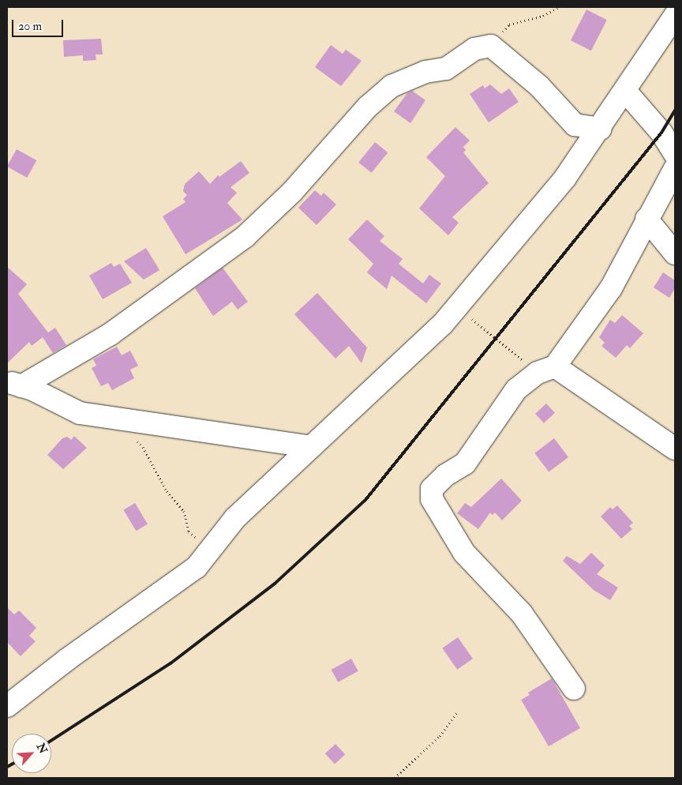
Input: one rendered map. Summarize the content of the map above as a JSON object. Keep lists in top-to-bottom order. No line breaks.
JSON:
{"scale_bar":"20 m","north":"top right"}
